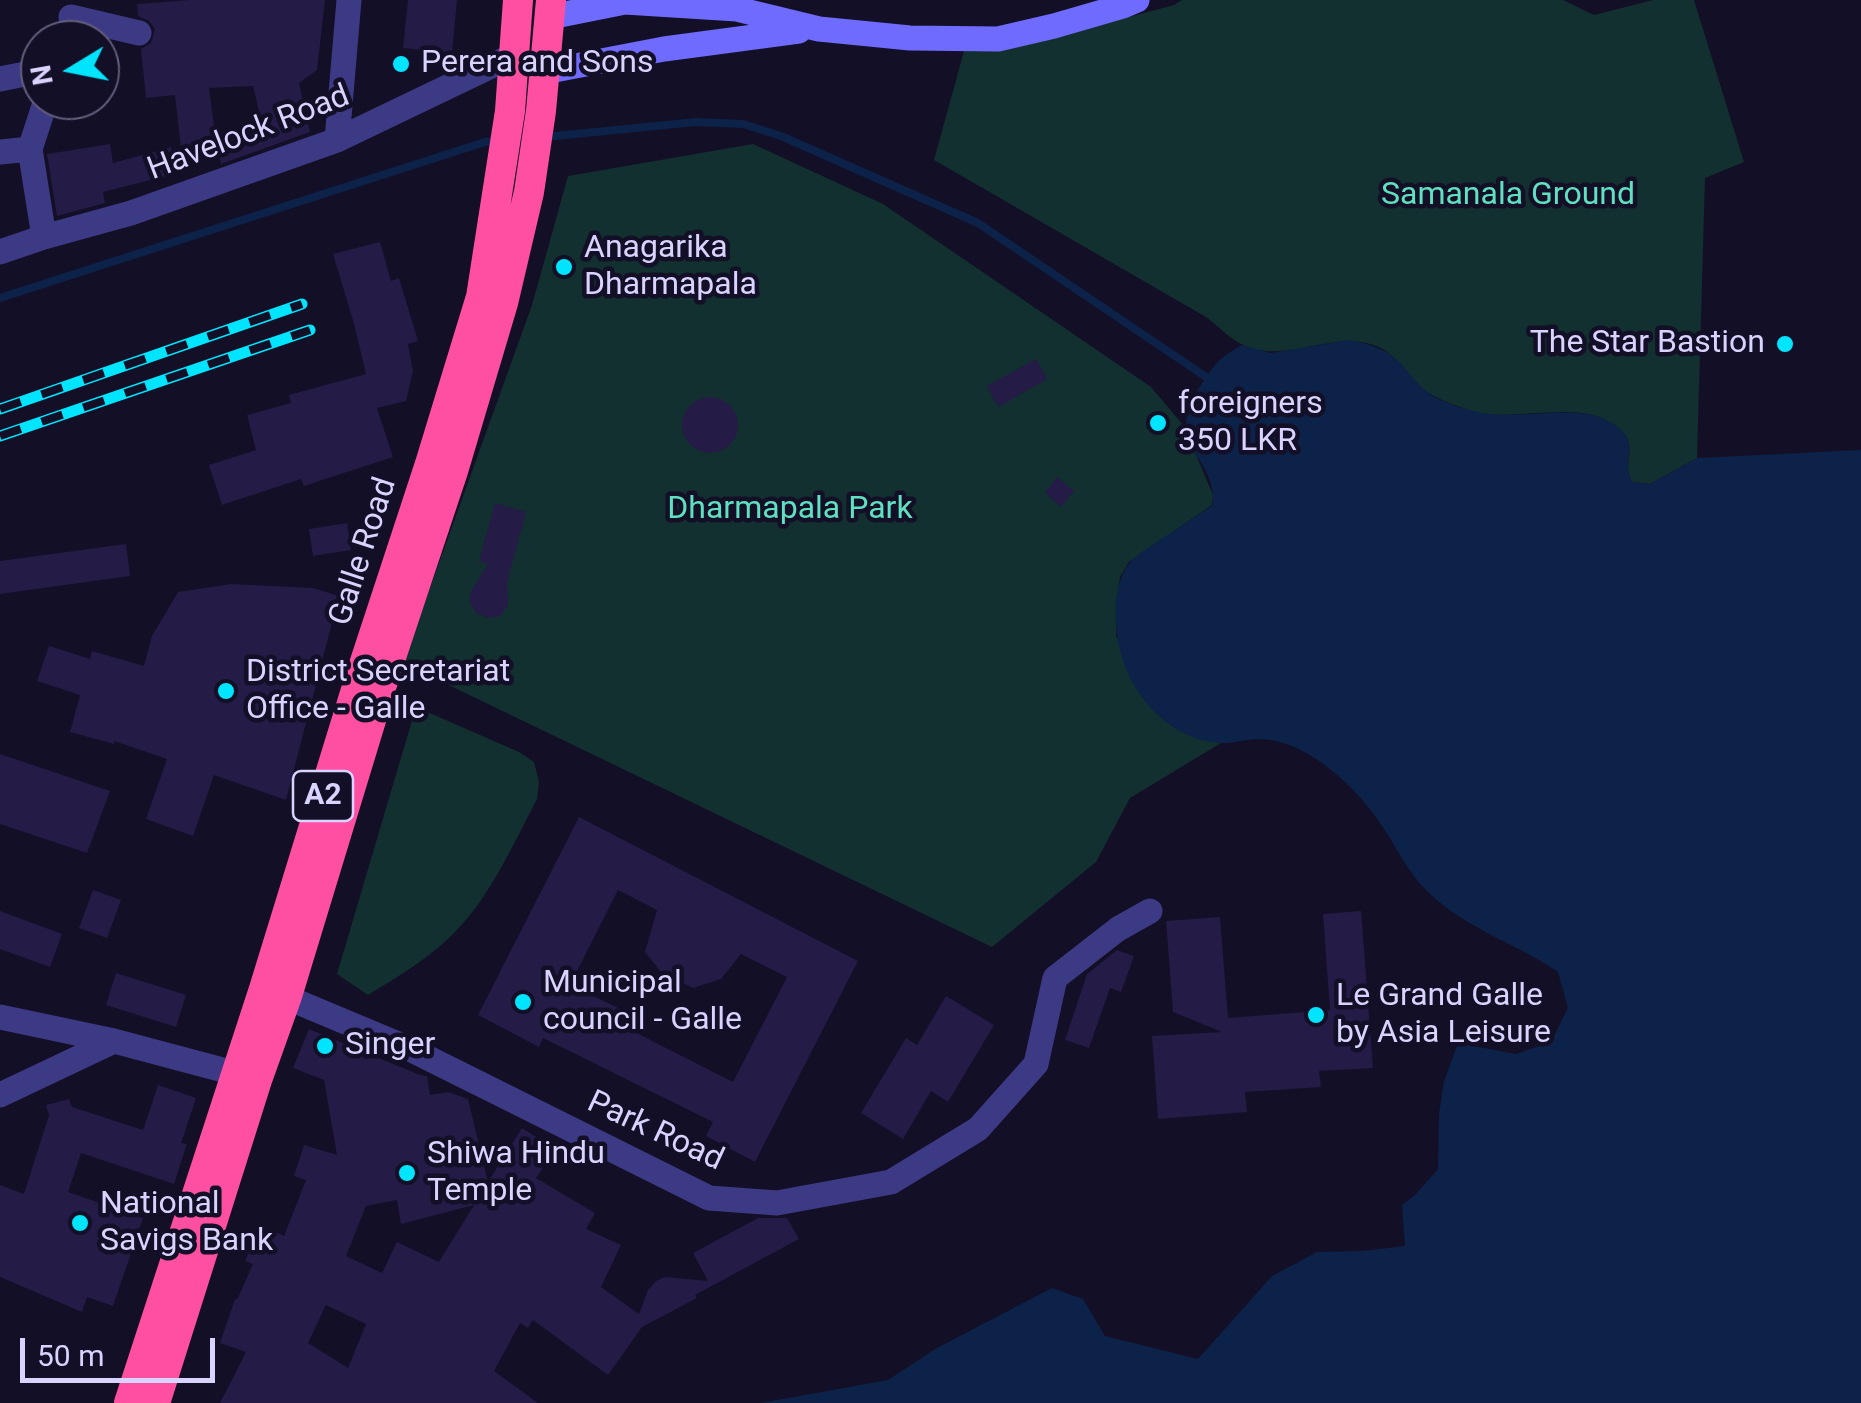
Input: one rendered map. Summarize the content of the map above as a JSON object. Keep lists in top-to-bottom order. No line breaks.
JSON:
{"streets":{"highway":["Galle Road","A2"],"street":["Havelock Road","Park Road"]},"crossings":[["Havelock Road","Galle Road"],["Havelock Road","A2"],["Galle Road","A2"],["Galle Road","Park Road"]],"parks":["Samanala Ground","Dharmapala Park"],"places":["Perera and Sons","Anagarika Dharmapala","The Star Bastion","foreigners 350 LKR","District Secretariat Office - Galle","Municipal council - Galle","Le Grand Galle by Asia Leisure","Singer","Shiwa Hindu Temple","National Savigs Bank"],"scale_bar":"50 m","north":"left"}
